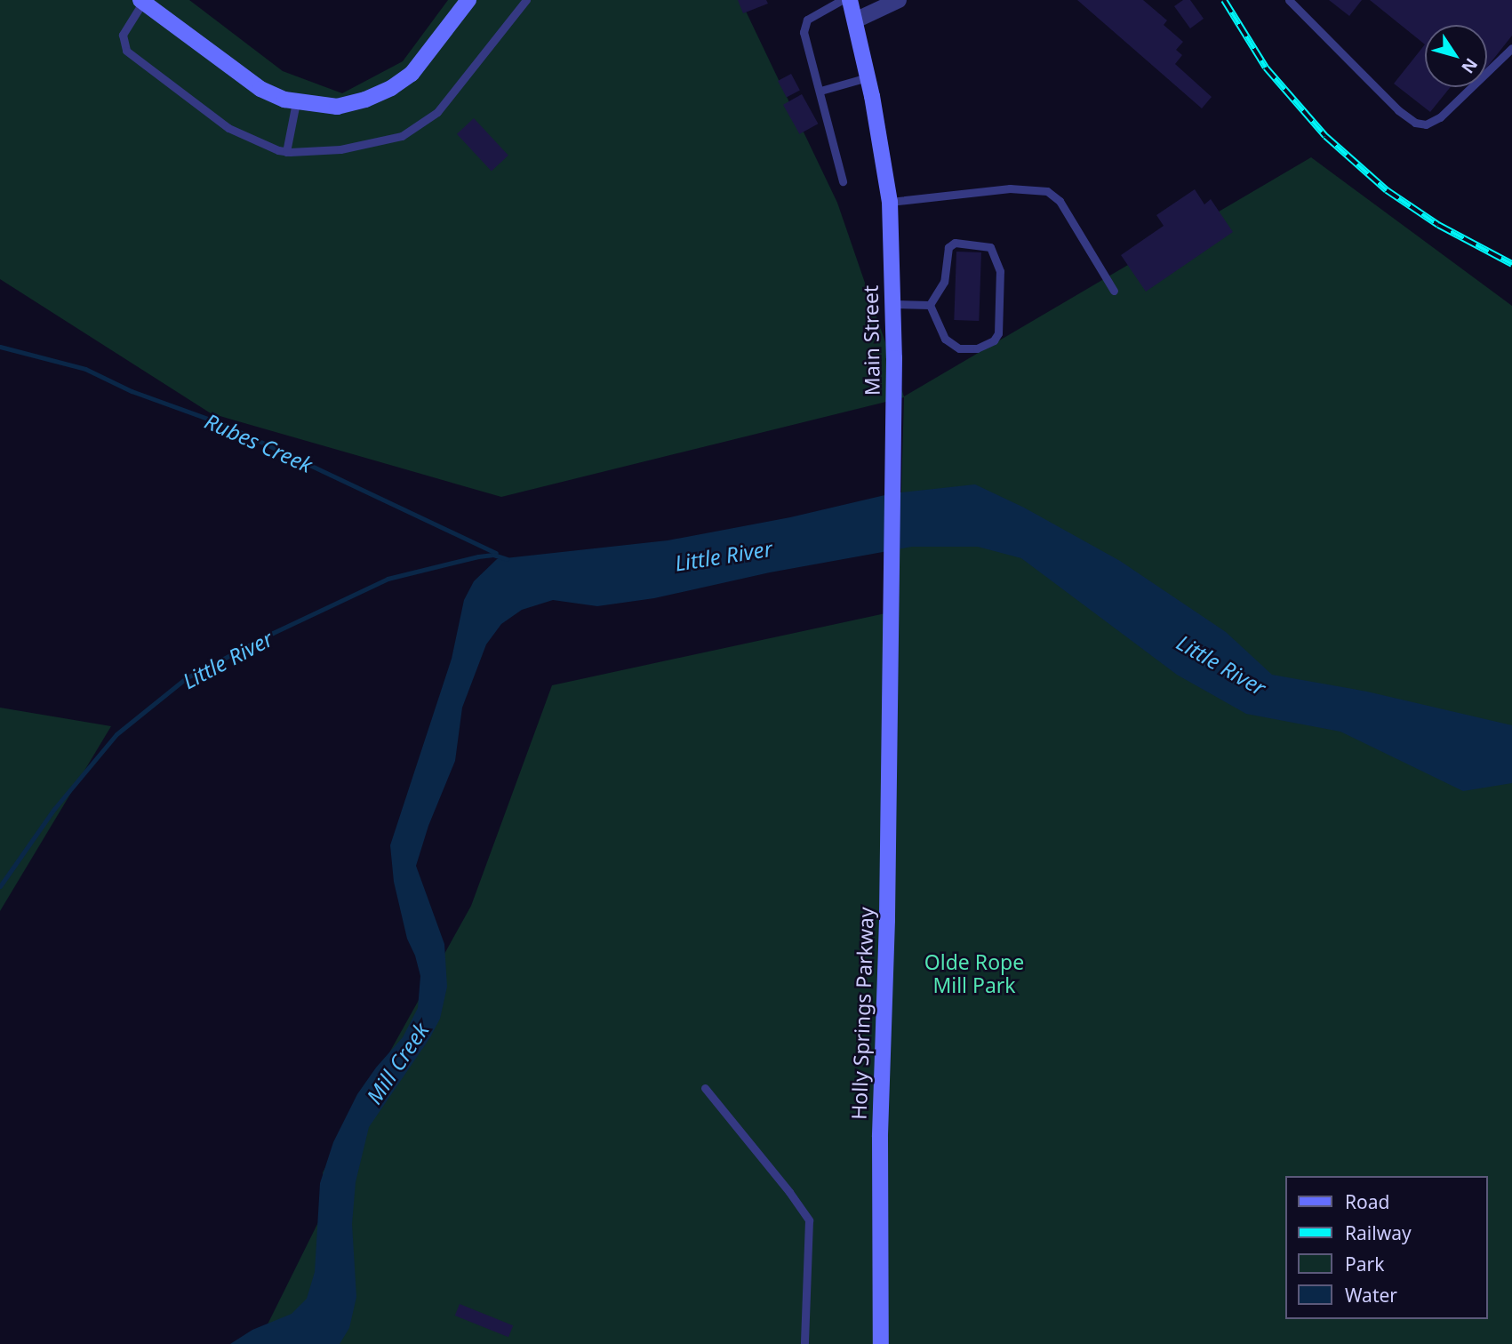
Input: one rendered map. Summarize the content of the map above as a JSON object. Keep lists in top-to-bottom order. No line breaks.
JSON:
{"streets":{"main road":["Main Street","Holly Springs Parkway"]},"crossings":[["Main Street","Holly Springs Parkway"]],"water":["Rubes Creek","Little River","Mill Creek"],"parks":["Olde Rope Mill Park"],"legend":["Road","Railway","Park","Water"],"north":"bottom right"}
